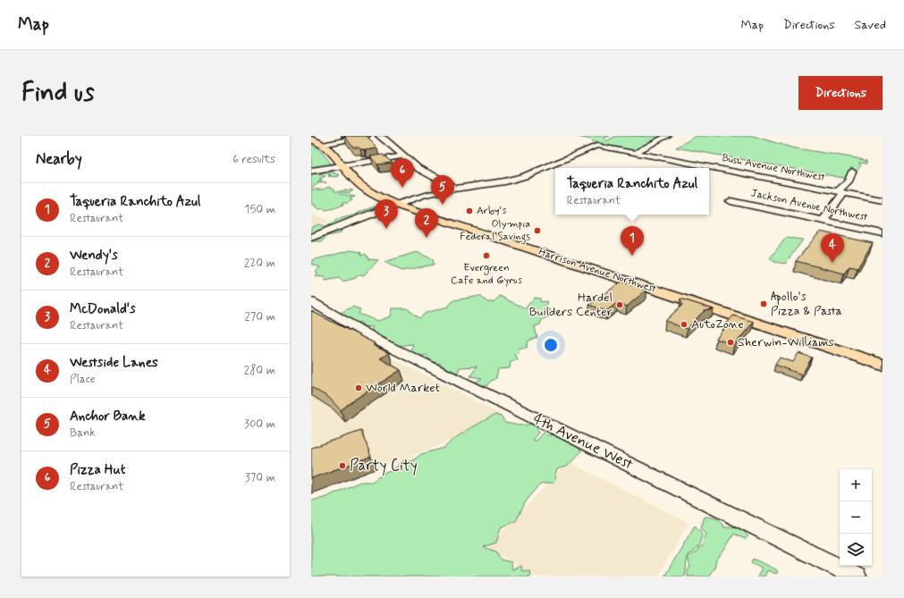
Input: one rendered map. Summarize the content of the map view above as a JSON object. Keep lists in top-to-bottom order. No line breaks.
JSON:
{"streets":{"main road":["Harrison Avenue Northwest"],"street":["Bush Avenue Northwest","Jackson Avenue Northwest","4th Avenue West"]},"places":["Arby's","Olympia Federal Savings","Evergreen Cafe and Gyros","Apollo's Pizza & Pasta","Hardel Builders Center","AutoZone","Sherwin-Williams","World Market","Party City"],"page":{"header":"Map","nav":["Map","Directions","Saved"],"buttons":"Directions","title":"Find us","heading":["Nearby","6 results"],"pins":["6","5","3","2","1","4"],"popup":["Taqueria Ranchito Azul","Restaurant"],"list":[{"mark":"1","name":"Taqueria Ranchito Azul","note":"Restaurant","value":"150 m"},{"mark":"2","name":"Wendy's","note":"Restaurant","value":"220 m"},{"mark":"3","name":"McDonald's","note":"Restaurant","value":"270 m"},{"mark":"4","name":"Westside Lanes","note":"Place","value":"280 m"},{"mark":"5","name":"Anchor Bank","note":"Bank","value":"300 m"},{"mark":"6","name":"Pizza Hut","note":"Restaurant","value":"370 m"}],"map_buttons":["+","−"]}}
